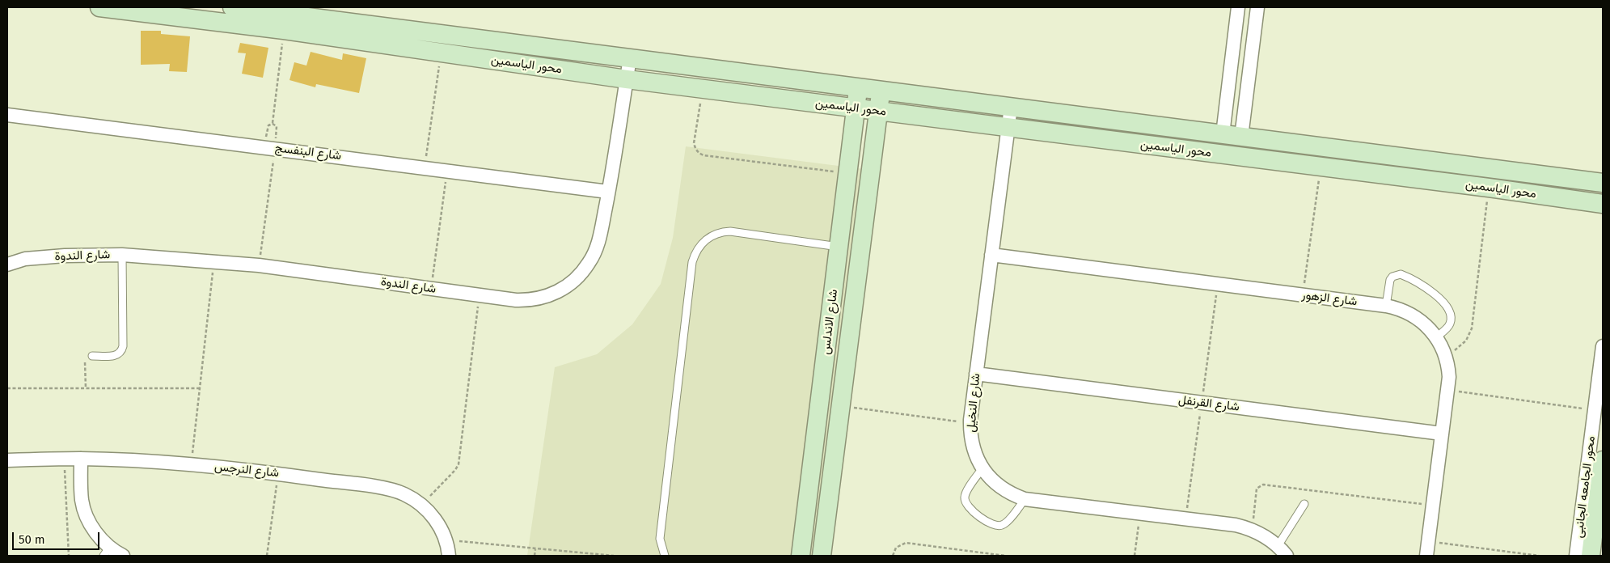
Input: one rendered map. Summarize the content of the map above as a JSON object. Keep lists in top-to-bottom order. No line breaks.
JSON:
{"streets":{"street":["محور الياسمين","شارع البنفسج","شارع الندوة","شارع الزهور","شارع الاندلس","شارع النخيل","شارع القرنفل","شارع النرجس","محور الجامعه الجانبى"]},"crossings":[["محور الياسمين","شارع الندوة"],["محور الياسمين","شارع الاندلس"],["محور الياسمين","شارع النخيل"],["شارع البنفسج","شارع الندوة"],["شارع الزهور","شارع النخيل"],["شارع الزهور","شارع القرنفل"],["شارع النخيل","شارع القرنفل"]],"scale_bar":"50 m"}
